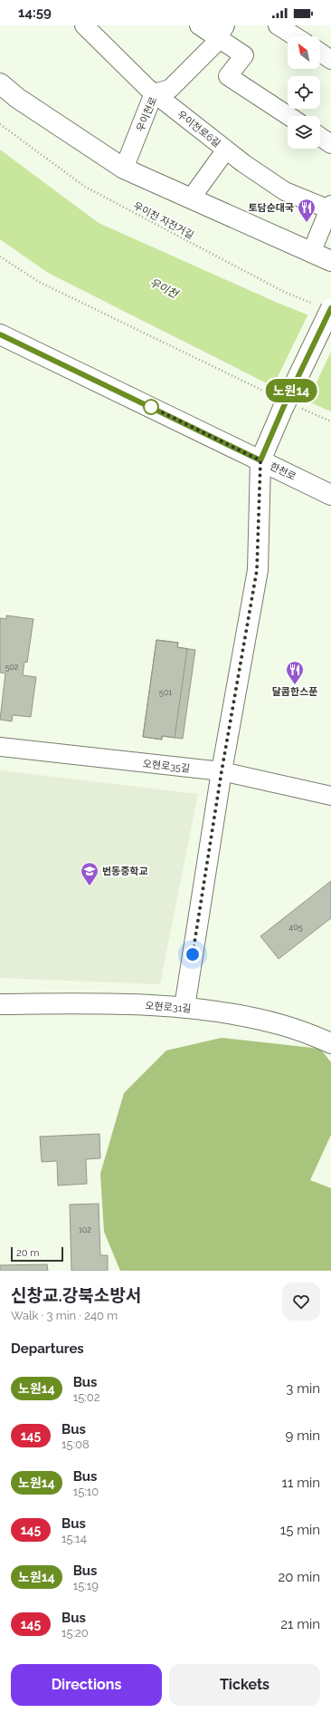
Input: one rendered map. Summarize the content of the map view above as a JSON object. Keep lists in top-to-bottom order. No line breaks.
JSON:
{"streets":{"street":["우이천로","우이천로6길","한천로","오현로35길","오현로31길"],"path":["우이천 자전거길"]},"crossings":[["우이천로","우이천로6길"]],"water":["우이천"],"places":{"restaurant":["토담순대국","달콤한스푼"],"school or university":["번동중학교"]},"lines":["bus line 노원14"],"house_numbers":["502","501","405","102"],"scale_bar":"20 m","north":"top left","page":{"status":"14:59","on_map":"노원14","scale":"20 m","heading":[["신창교.강북소방서","Walk · 3 min · 240 m"],"Departures"],"list":[{"mark":"노원14","name":"Bus","note":"15:02","value":"3 min"},{"mark":"145","name":"Bus","note":"15:08","value":"9 min"},{"mark":"노원14","name":"Bus","note":"15:10","value":"11 min"},{"mark":"145","name":"Bus","note":"15:14","value":"15 min"},{"mark":"노원14","name":"Bus","note":"15:19","value":"20 min"},{"mark":"145","name":"Bus","note":"15:20","value":"21 min"}],"buttons":["Directions","Tickets"]}}
